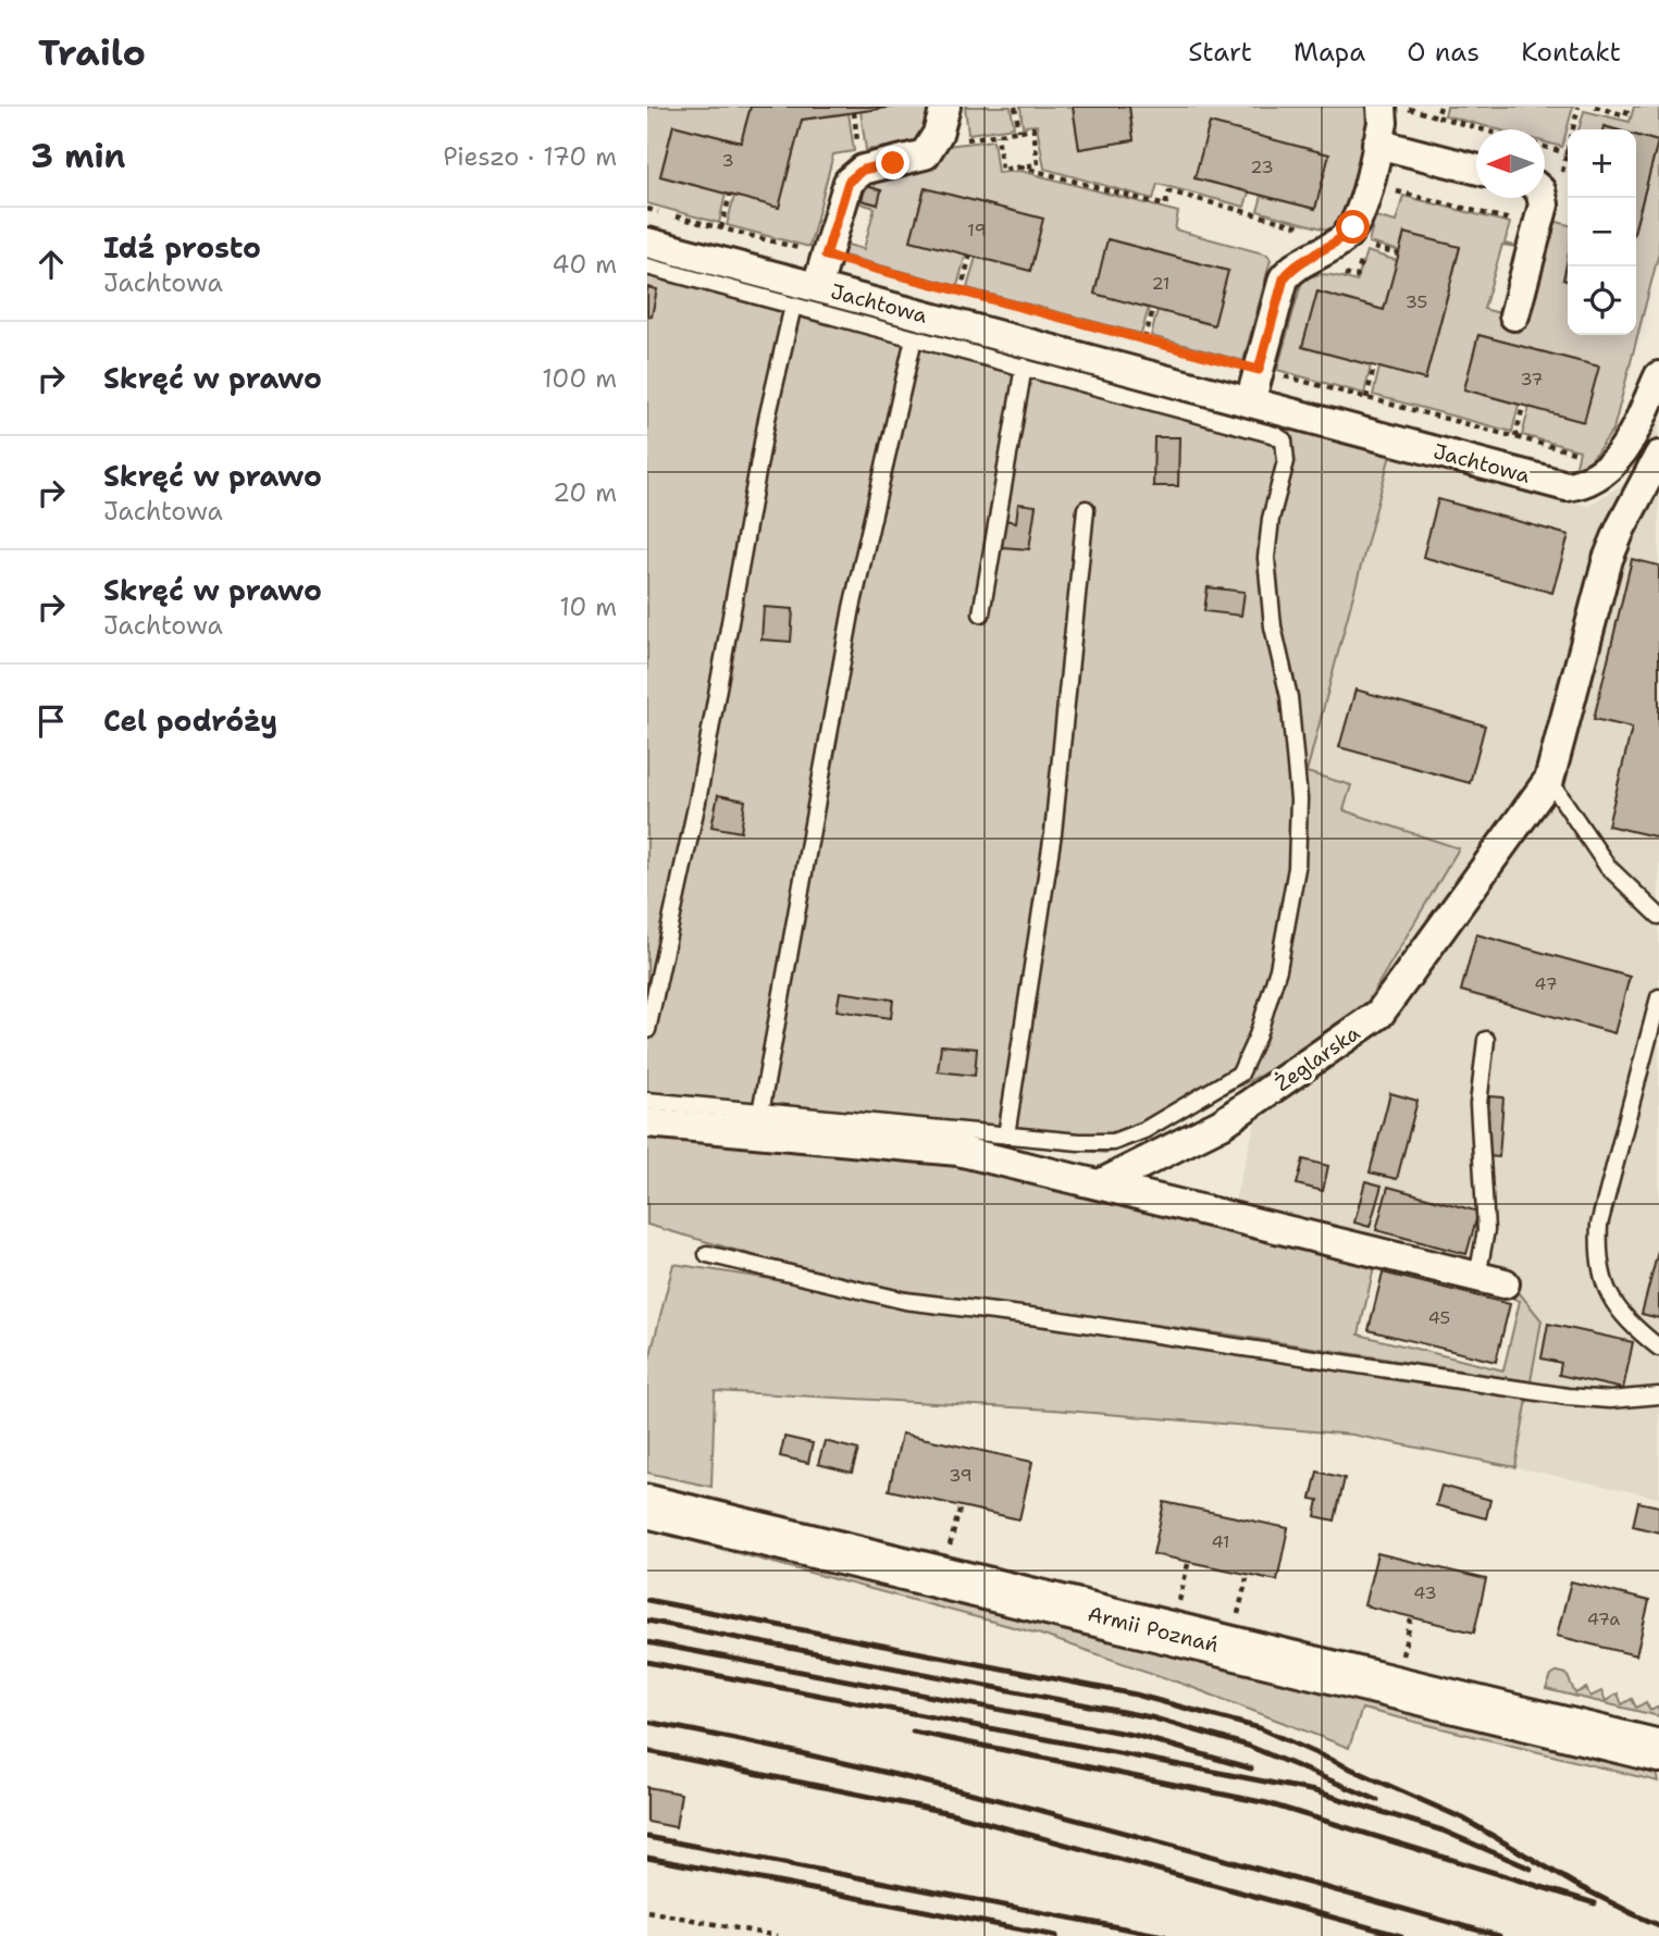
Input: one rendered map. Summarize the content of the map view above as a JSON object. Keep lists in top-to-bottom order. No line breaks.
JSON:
{"streets":{"main road":["Armii Poznań"],"street":["Jachtowa","Żeglarska"]},"house_numbers":["3","23","19","21","35","37","47","45","39","41","43","47a"],"north":"left","page":{"header":"Trailo","nav":["Start","Mapa","O nas","Kontakt"],"heading":["3 min","Pieszo · 170 m"],"map_buttons":["+","−"],"list":[["Idź prosto","Jachtowa","40 m"],["Skręć w prawo","100 m"],["Skręć w prawo","Jachtowa","20 m"],["Skręć w prawo","Jachtowa","10 m"],"Cel podróży"]}}
